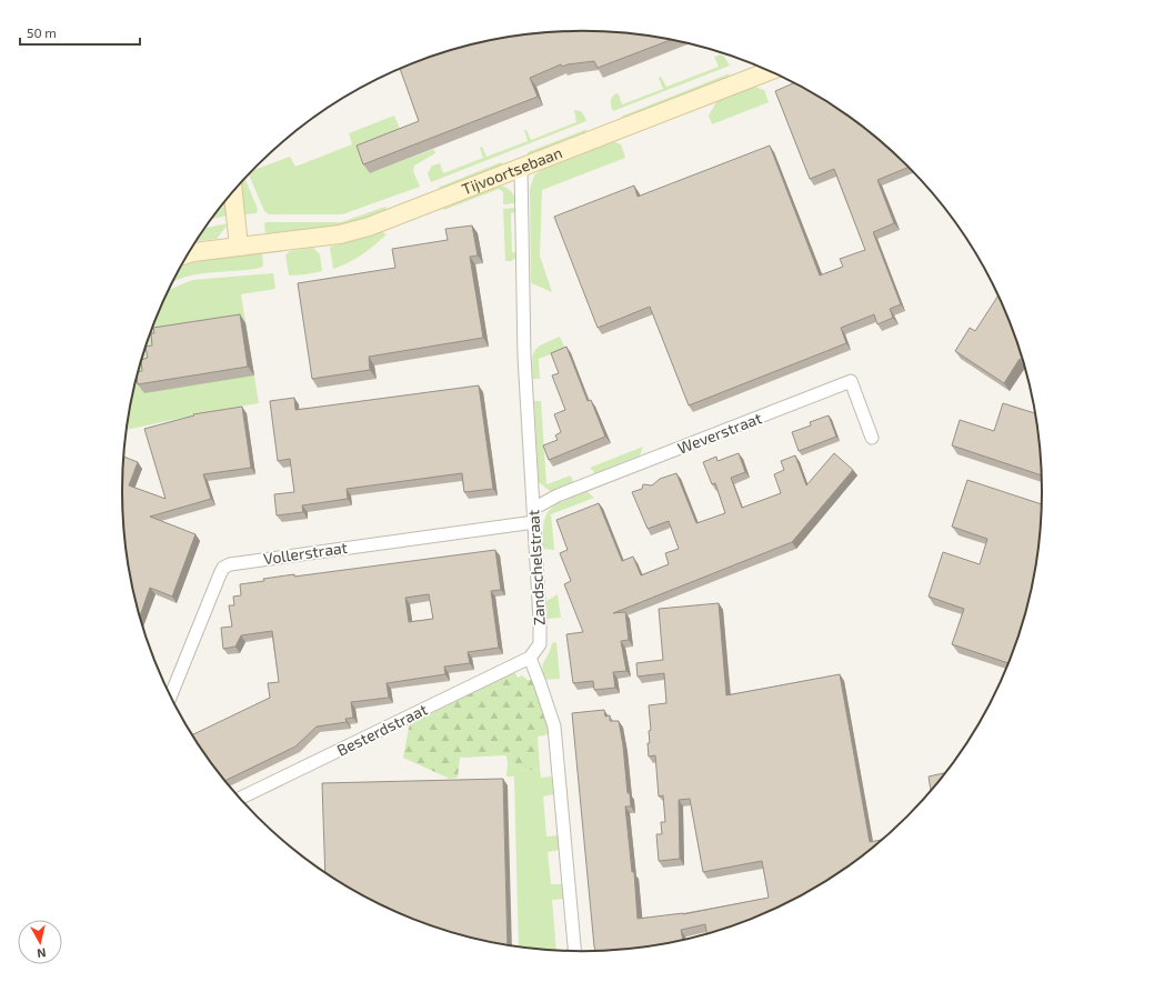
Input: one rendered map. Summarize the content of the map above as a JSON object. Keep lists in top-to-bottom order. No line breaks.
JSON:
{"streets":{"street":["Tijvoortsebaan","Weverstraat","Vollerstraat","Zandschelstraat","Besterdstraat"]},"crossings":[["Tijvoortsebaan","Zandschelstraat"],["Weverstraat","Zandschelstraat"],["Vollerstraat","Zandschelstraat"],["Zandschelstraat","Besterdstraat"]],"scale_bar":"50 m","north":"bottom"}
